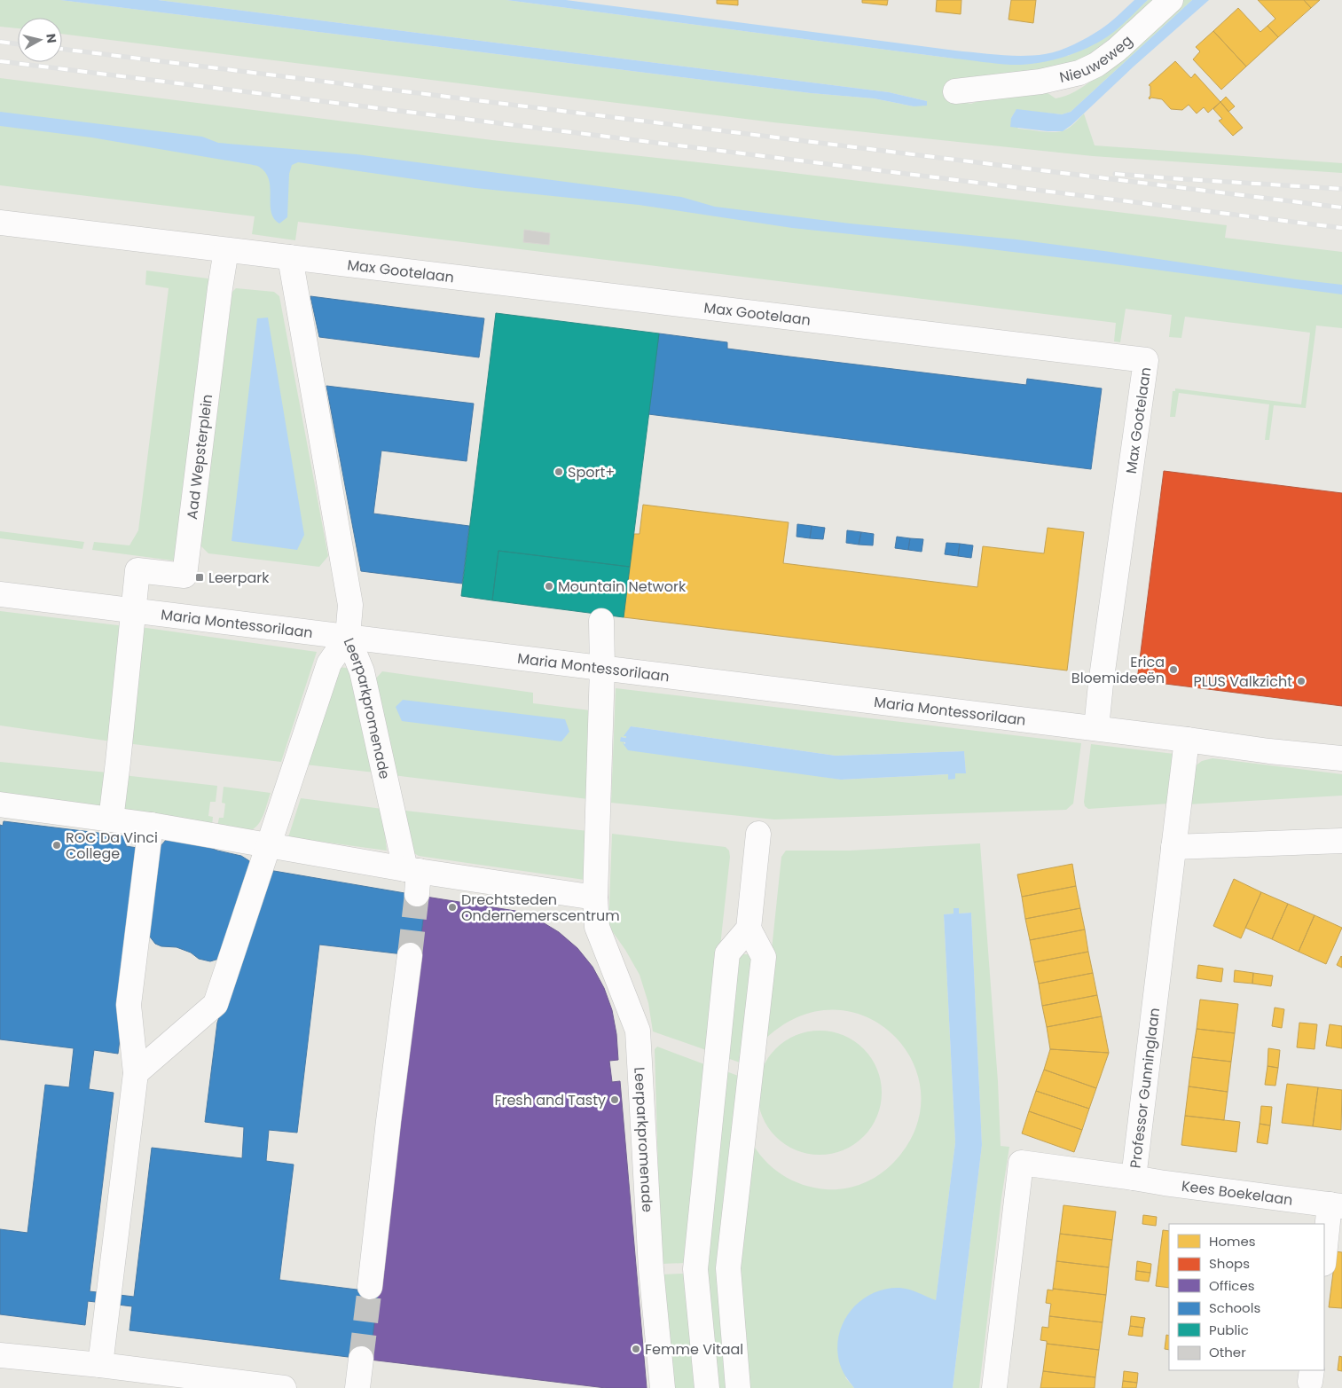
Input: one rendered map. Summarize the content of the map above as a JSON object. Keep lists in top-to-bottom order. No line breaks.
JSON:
{"streets":{"street":["Nieuweweg","Max Gootelaan","Aad Wepsterplein","Maria Montessorilaan","Leerparkpromenade","Professor Gunninglaan","Kees Boekelaan"]},"crossings":[["Max Gootelaan","Aad Wepsterplein"],["Max Gootelaan","Maria Montessorilaan"],["Aad Wepsterplein","Maria Montessorilaan"],["Maria Montessorilaan","Leerparkpromenade"],["Maria Montessorilaan","Professor Gunninglaan"],["Professor Gunninglaan","Kees Boekelaan"]],"places":{"other":["Sport+","Mountain Network","Erica Bloemideeën","PLUS Valkzicht","ROC Da Vinci College","Drechtsteden Ondernemerscentrum","Fresh and Tasty","Femme Vitaal"],"transit":["Leerpark"]},"legend":["Homes","Shops","Offices","Schools","Public","Other"],"north":"right"}
